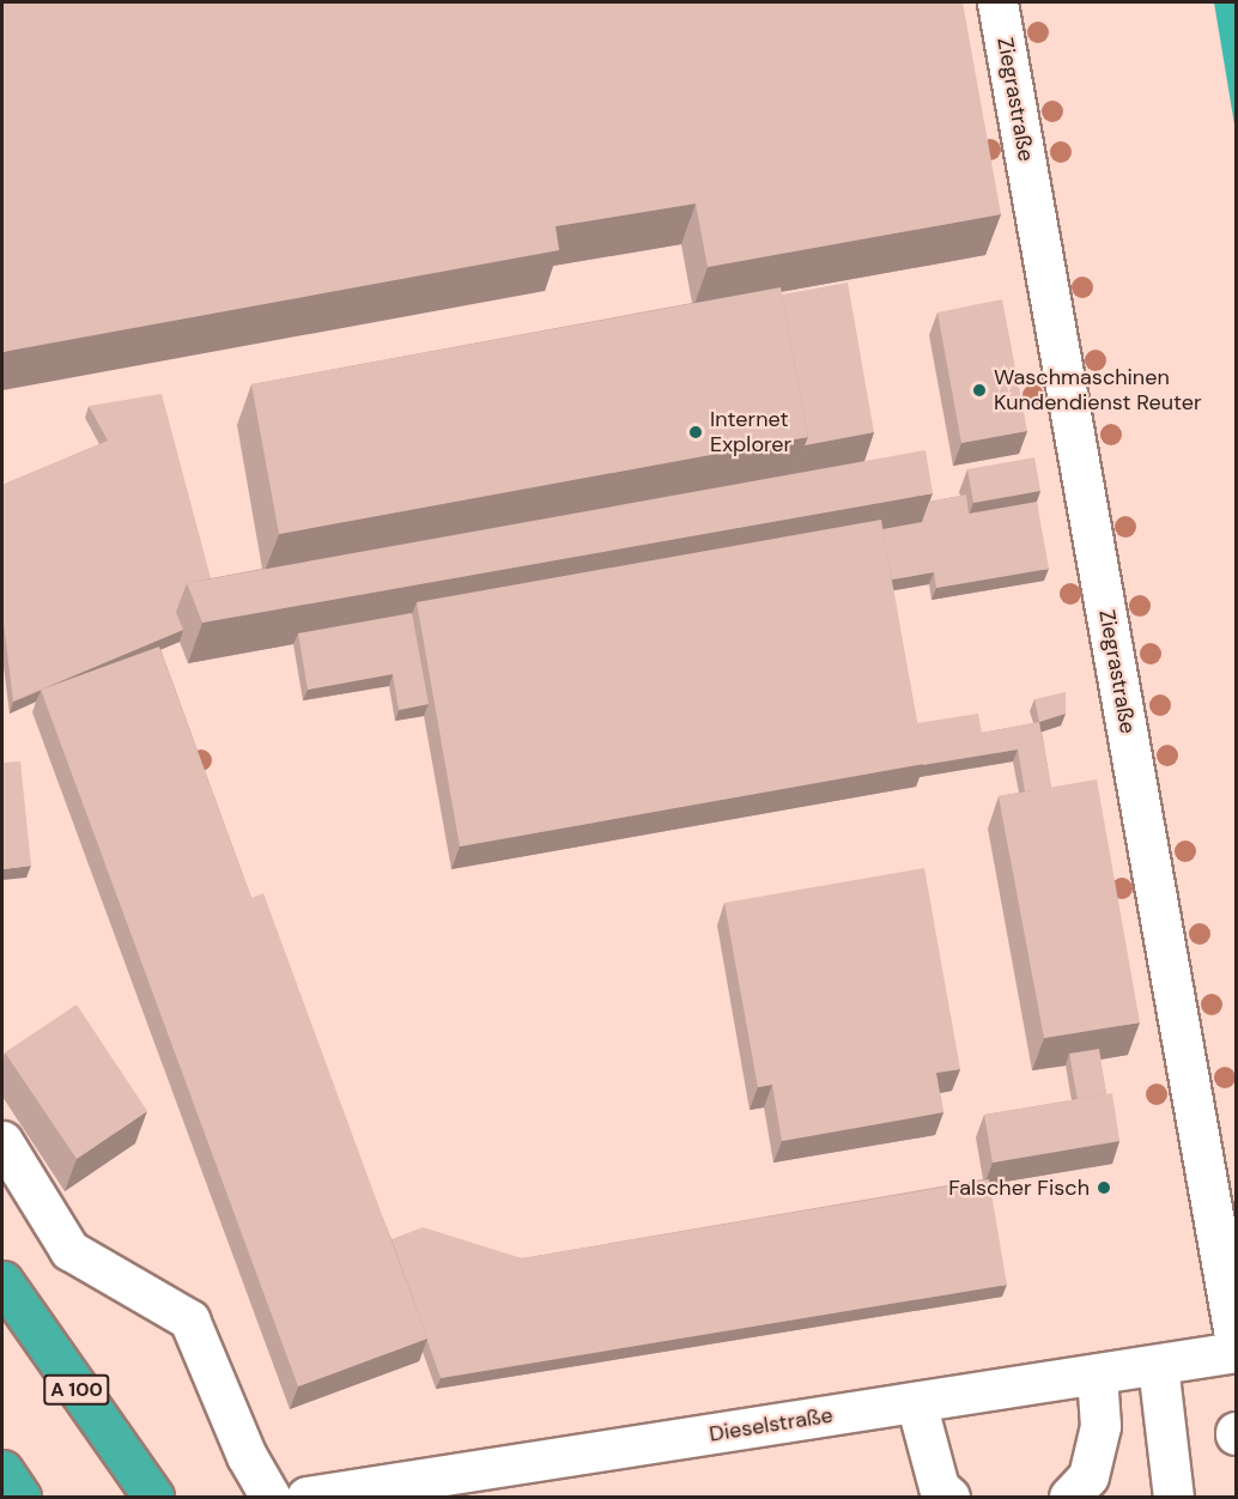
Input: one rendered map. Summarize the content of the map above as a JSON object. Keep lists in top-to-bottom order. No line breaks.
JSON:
{"streets":{"highway":["A 100"],"street":["Ziegrastraße","Dieselstraße"]},"places":["Waschmaschinen Kundendienst Reuter","Internet Explorer","Falscher Fisch"]}
